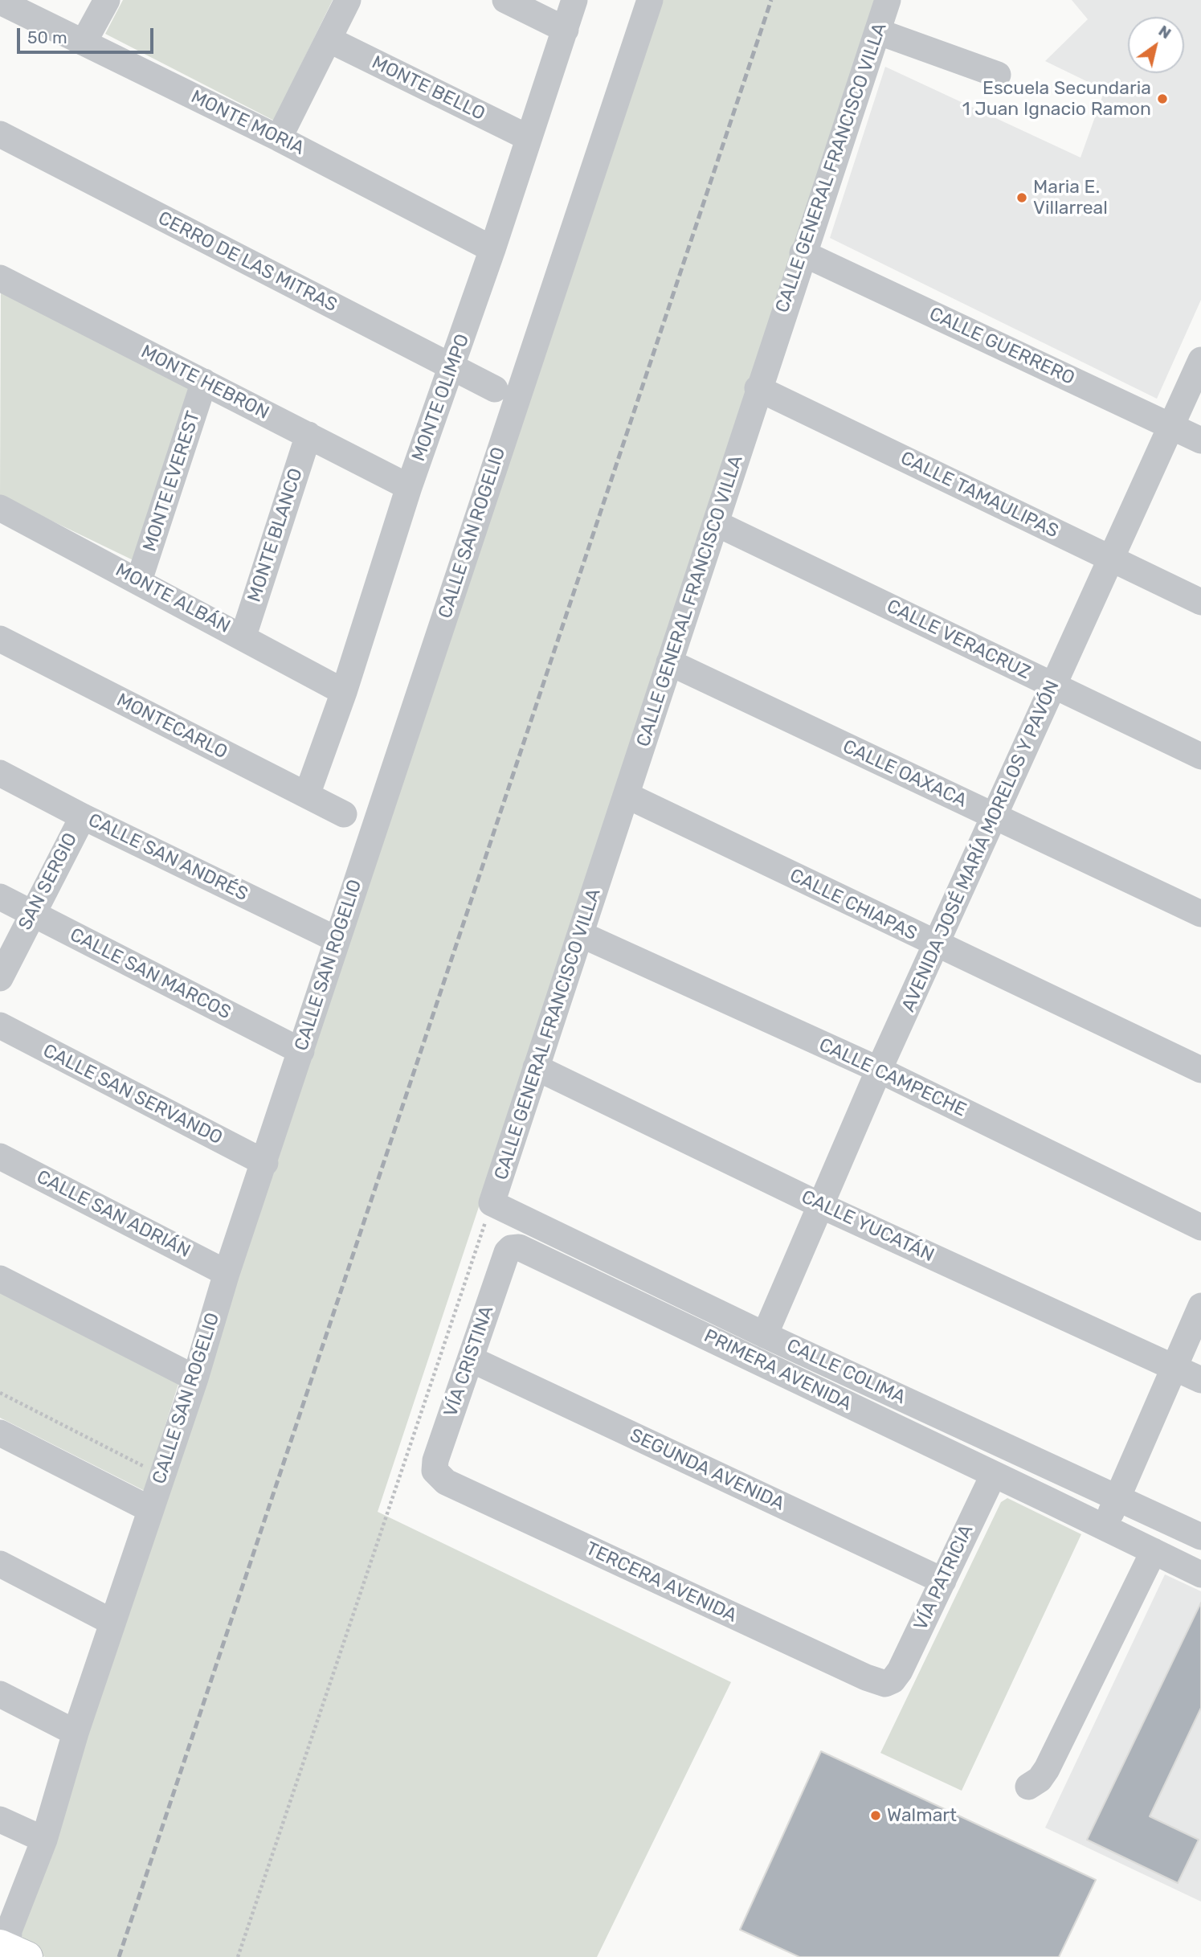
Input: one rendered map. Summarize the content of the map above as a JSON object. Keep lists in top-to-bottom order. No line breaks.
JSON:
{"streets":{"street":["MONTE BELLO","MONTE MORIA","CALLE GENERAL FRANCISCO VILLA","CERRO DE LAS MITRAS","CALLE GUERRERO","MONTE HEBRON","MONTE OLIMPO","MONTE EVEREST","CALLE TAMAULIPAS","CALLE SAN ROGELIO","MONTE BLANCO","MONTE ALBÁN","CALLE VERACRUZ","MONTECARLO","CALLE OAXACA","AVENIDA JOSÉ MARÍA MORELOS Y PAVÓN","CALLE SAN ANDRÉS","SAN SERGIO","CALLE CHIAPAS","CALLE SAN MARCOS","CALLE CAMPECHE","CALLE SAN SERVANDO","CALLE SAN ADRIÁN","CALLE YUCATÁN","VÍA CRISTINA","PRIMERA AVENIDA","CALLE COLIMA","SEGUNDA AVENIDA","VÍA PATRICIA","TERCERA AVENIDA"]},"crossings":[["MONTE BELLO","MONTE OLIMPO"],["MONTE MORIA","MONTE OLIMPO"],["CALLE GENERAL FRANCISCO VILLA","CALLE GUERRERO"],["CALLE GENERAL FRANCISCO VILLA","CALLE TAMAULIPAS"],["CALLE GENERAL FRANCISCO VILLA","CALLE VERACRUZ"],["CALLE GENERAL FRANCISCO VILLA","CALLE OAXACA"],["CALLE GENERAL FRANCISCO VILLA","CALLE CHIAPAS"],["CALLE GENERAL FRANCISCO VILLA","CALLE CAMPECHE"],["CALLE GENERAL FRANCISCO VILLA","CALLE YUCATÁN"],["CALLE GENERAL FRANCISCO VILLA","CALLE COLIMA"],["CERRO DE LAS MITRAS","MONTE OLIMPO"],["CALLE GUERRERO","AVENIDA JOSÉ MARÍA MORELOS Y PAVÓN"],["MONTE HEBRON","MONTE OLIMPO"],["MONTE HEBRON","MONTE EVEREST"],["MONTE HEBRON","MONTE BLANCO"],["MONTE OLIMPO","MONTE ALBÁN"],["MONTE OLIMPO","MONTECARLO"],["MONTE EVEREST","MONTE ALBÁN"],["CALLE TAMAULIPAS","AVENIDA JOSÉ MARÍA MORELOS Y PAVÓN"],["CALLE SAN ROGELIO","CALLE SAN ANDRÉS"],["CALLE SAN ROGELIO","CALLE SAN MARCOS"],["CALLE SAN ROGELIO","CALLE SAN SERVANDO"],["CALLE SAN ROGELIO","CALLE SAN ADRIÁN"],["MONTE BLANCO","MONTE ALBÁN"],["CALLE VERACRUZ","AVENIDA JOSÉ MARÍA MORELOS Y PAVÓN"],["CALLE OAXACA","AVENIDA JOSÉ MARÍA MORELOS Y PAVÓN"],["AVENIDA JOSÉ MARÍA MORELOS Y PAVÓN","CALLE CHIAPAS"],["AVENIDA JOSÉ MARÍA MORELOS Y PAVÓN","CALLE CAMPECHE"],["AVENIDA JOSÉ MARÍA MORELOS Y PAVÓN","CALLE YUCATÁN"],["AVENIDA JOSÉ MARÍA MORELOS Y PAVÓN","CALLE COLIMA"],["CALLE SAN ANDRÉS","SAN SERGIO"],["SAN SERGIO","CALLE SAN MARCOS"],["VÍA CRISTINA","PRIMERA AVENIDA"],["VÍA CRISTINA","SEGUNDA AVENIDA"],["VÍA CRISTINA","TERCERA AVENIDA"],["PRIMERA AVENIDA","VÍA PATRICIA"],["SEGUNDA AVENIDA","VÍA PATRICIA"],["VÍA PATRICIA","TERCERA AVENIDA"]],"places":["Escuela Secundaria 1 Juan Ignacio Ramon","Maria E. Villarreal","Walmart"],"scale_bar":"50 m","north":"top right"}
